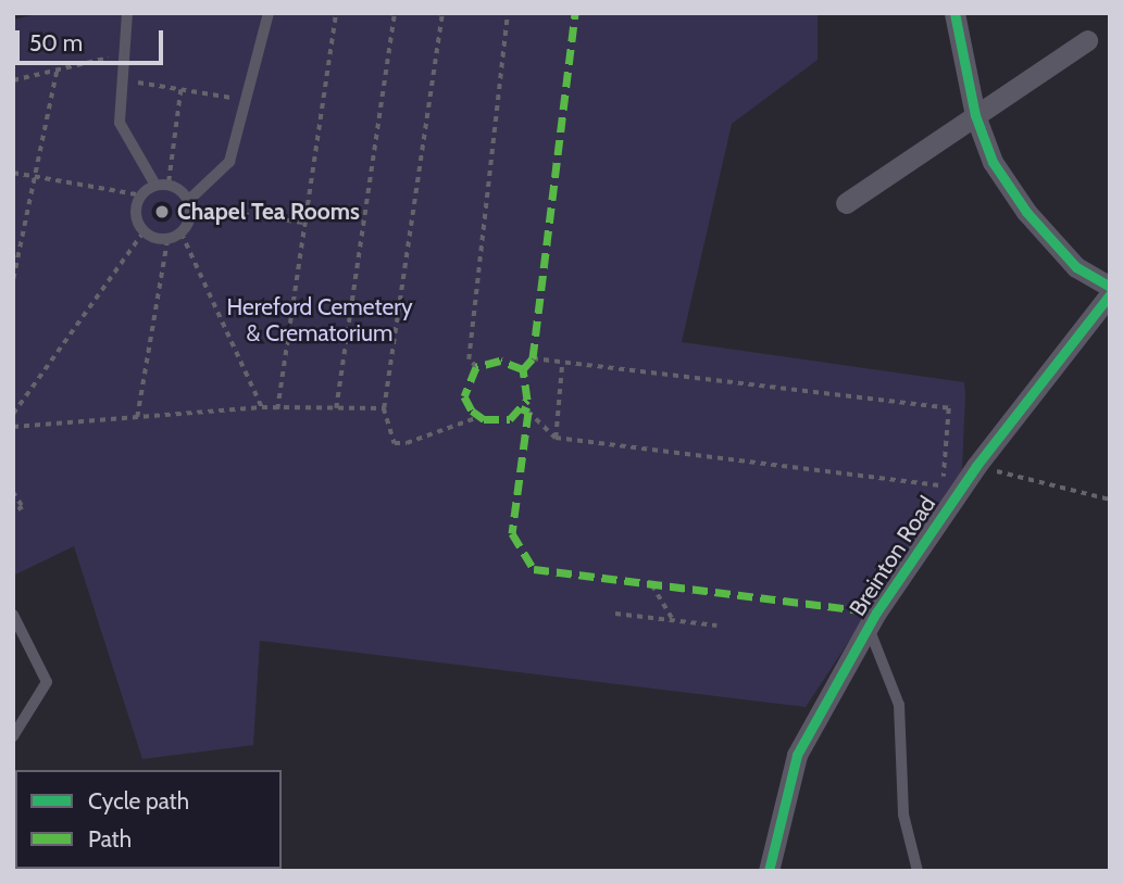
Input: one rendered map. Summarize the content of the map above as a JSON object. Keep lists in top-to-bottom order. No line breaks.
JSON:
{"streets":{"street":["Breinton Road"]},"parks":["Hereford Cemetery & Crematorium"],"places":["Chapel Tea Rooms"],"legend":["Cycle path","Path"],"scale_bar":"50 m"}
